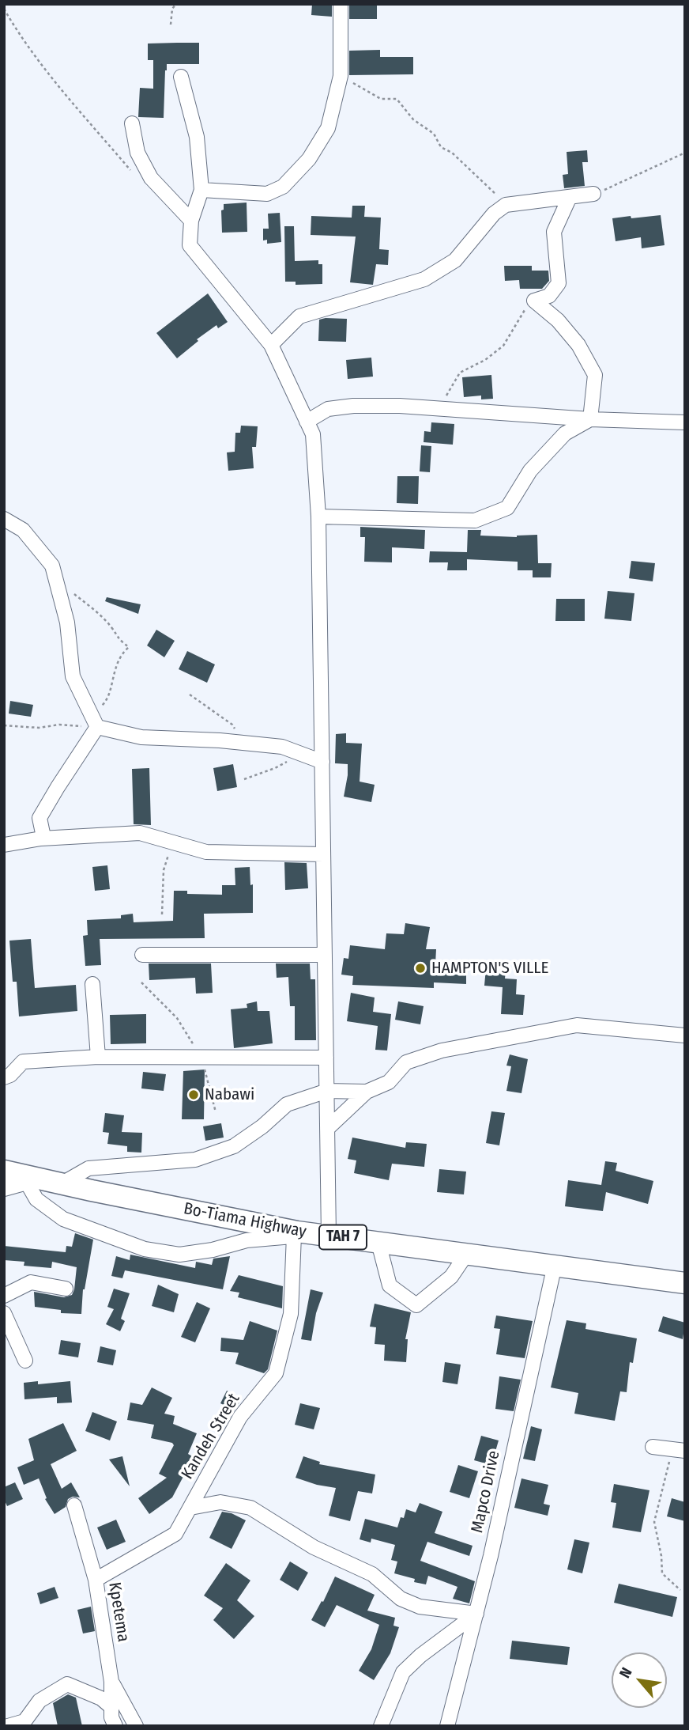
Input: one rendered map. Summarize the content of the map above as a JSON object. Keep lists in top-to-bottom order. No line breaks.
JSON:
{"streets":{"highway":["Bo-Tiama Highway","TAH 7"],"street":["Kandeh Street","Mapco Drive","Kpetema"]},"crossings":[["Bo-Tiama Highway","Kandeh Street"],["Bo-Tiama Highway","Mapco Drive"],["Kandeh Street","Kpetema"]],"places":["HAMPTON'S VILLE","Nabawi"],"north":"top left"}
